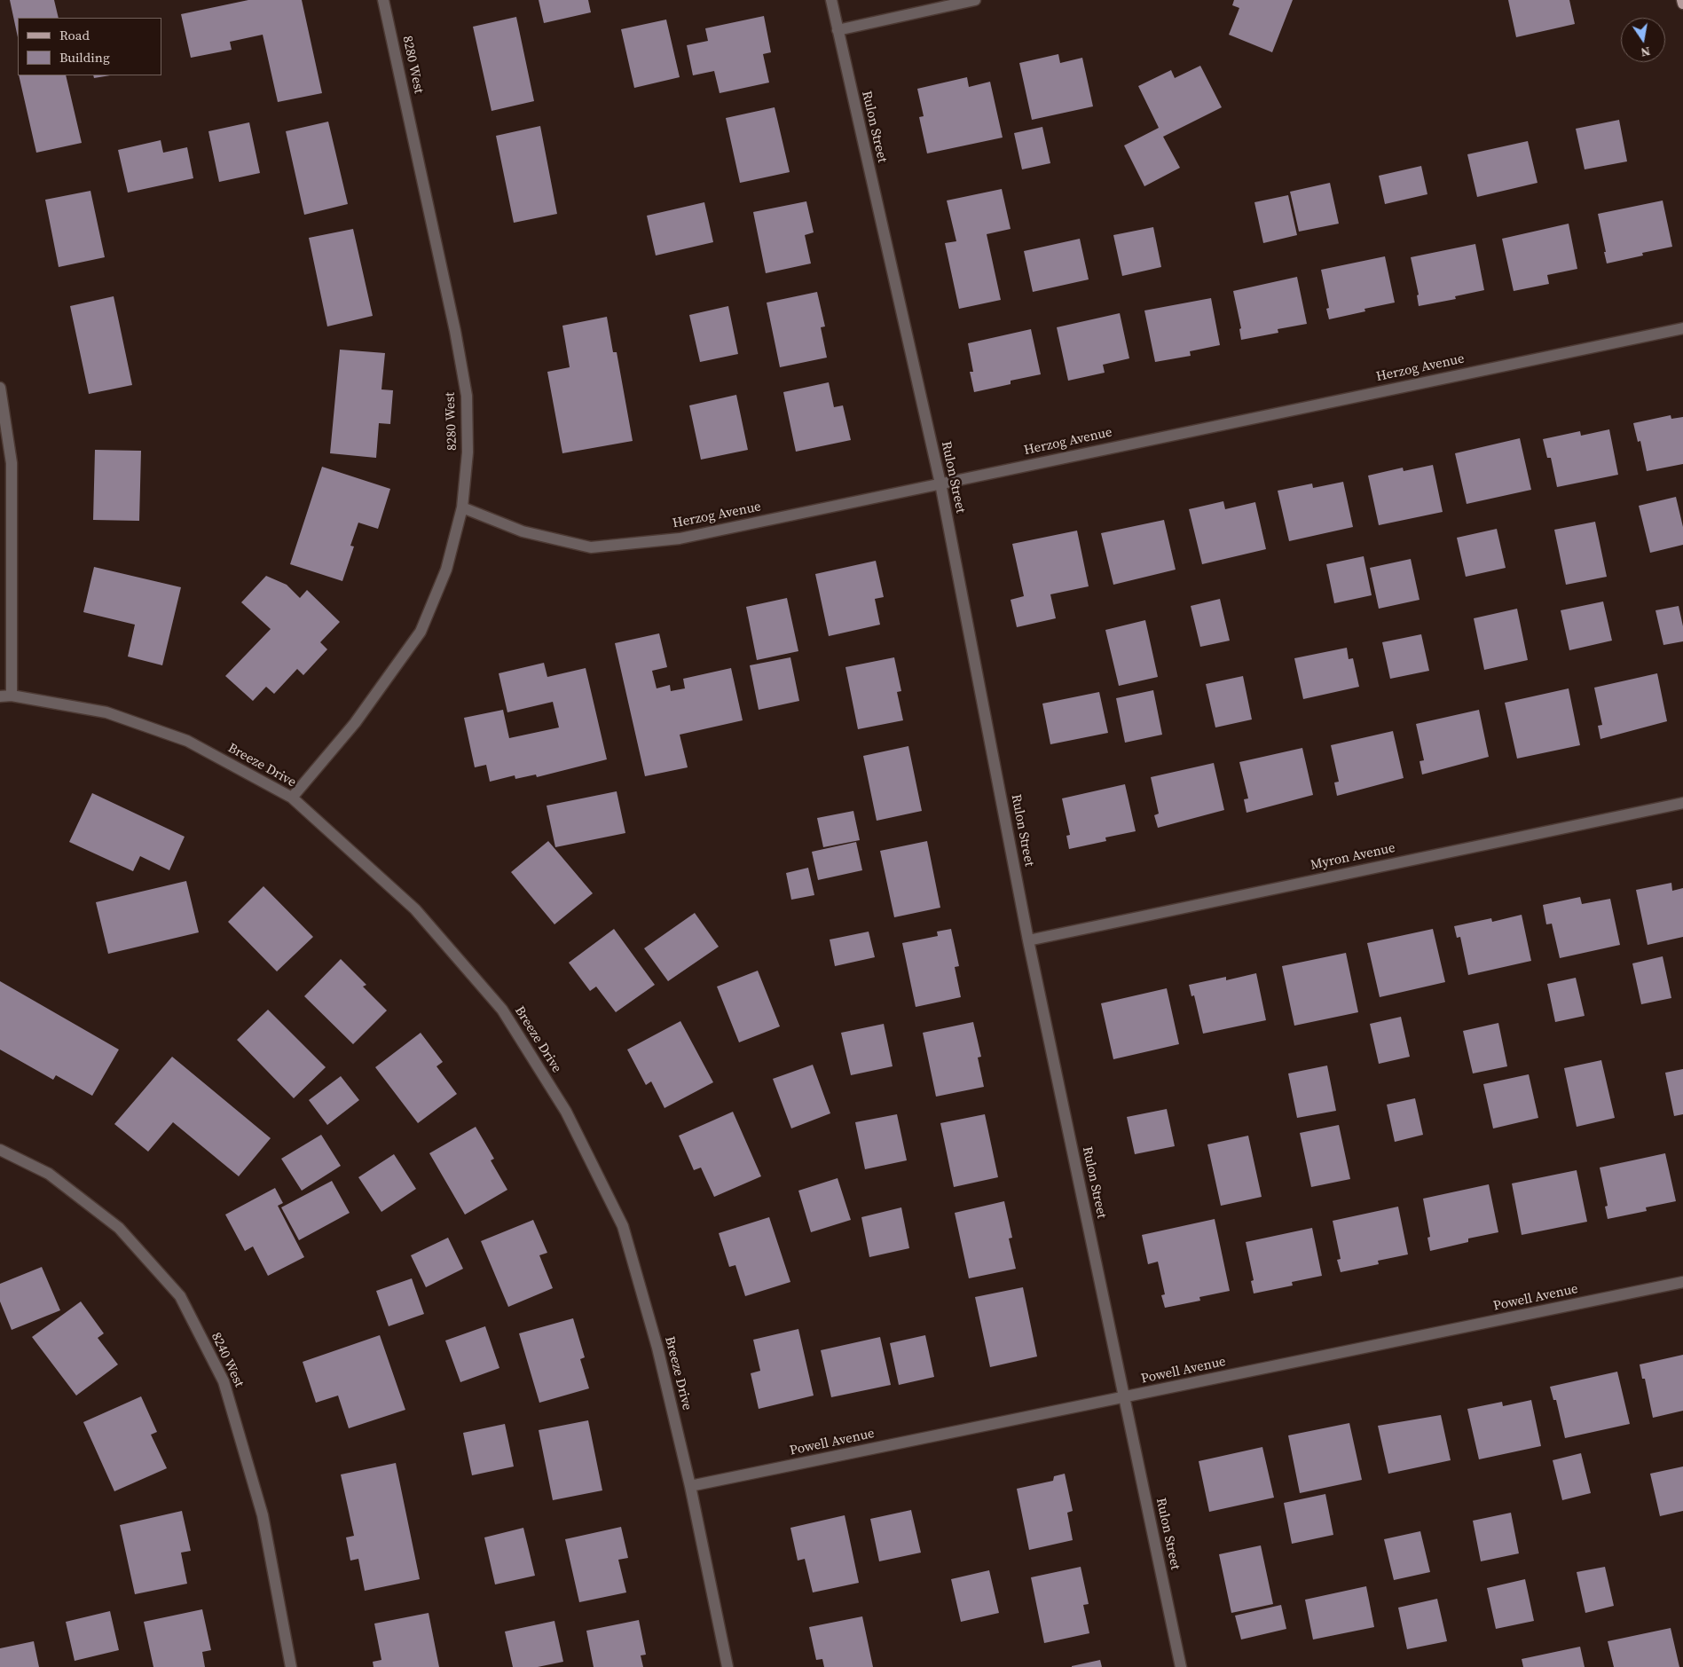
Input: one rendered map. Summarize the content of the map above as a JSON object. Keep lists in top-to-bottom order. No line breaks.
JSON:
{"streets":{"street":["8280 West","Rulon Street","Herzog Avenue","Breeze Drive","Myron Avenue","Powell Avenue","8240 West"]},"crossings":[["8280 West","Herzog Avenue"],["8280 West","Breeze Drive"],["Rulon Street","Herzog Avenue"],["Rulon Street","Myron Avenue"],["Rulon Street","Powell Avenue"],["Breeze Drive","Powell Avenue"]],"legend":["Road","Building"],"north":"bottom"}
